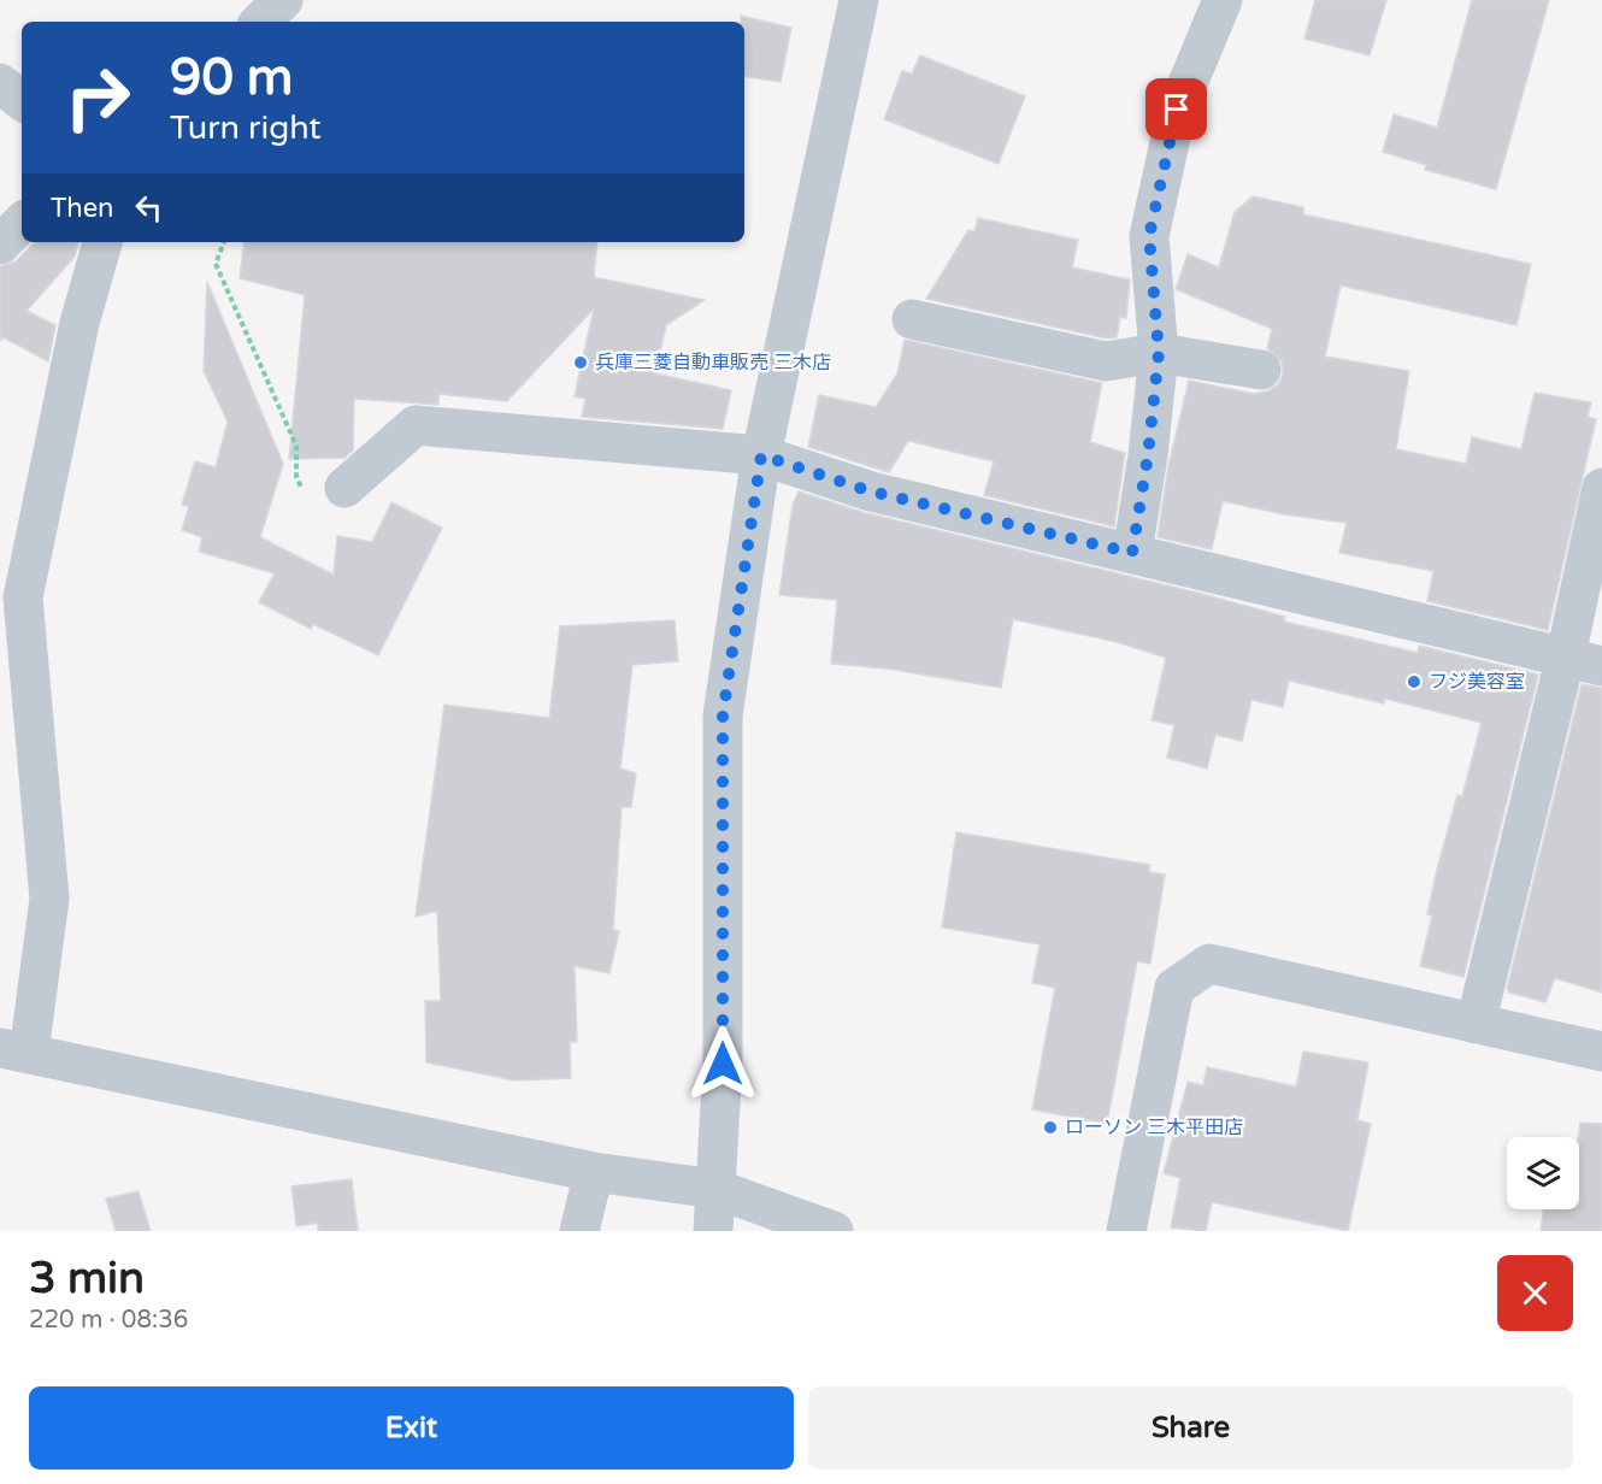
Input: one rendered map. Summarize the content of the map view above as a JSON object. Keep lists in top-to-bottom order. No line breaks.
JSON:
{"places":["兵庫三菱自動車販売 三木店","フジ美容室","ローソン 三木平田店"],"page":{"turn":["90 m","Turn right"],"then":"Then","heading":["3 min","220 m · 08:36"],"buttons":["Exit","Share"]}}
